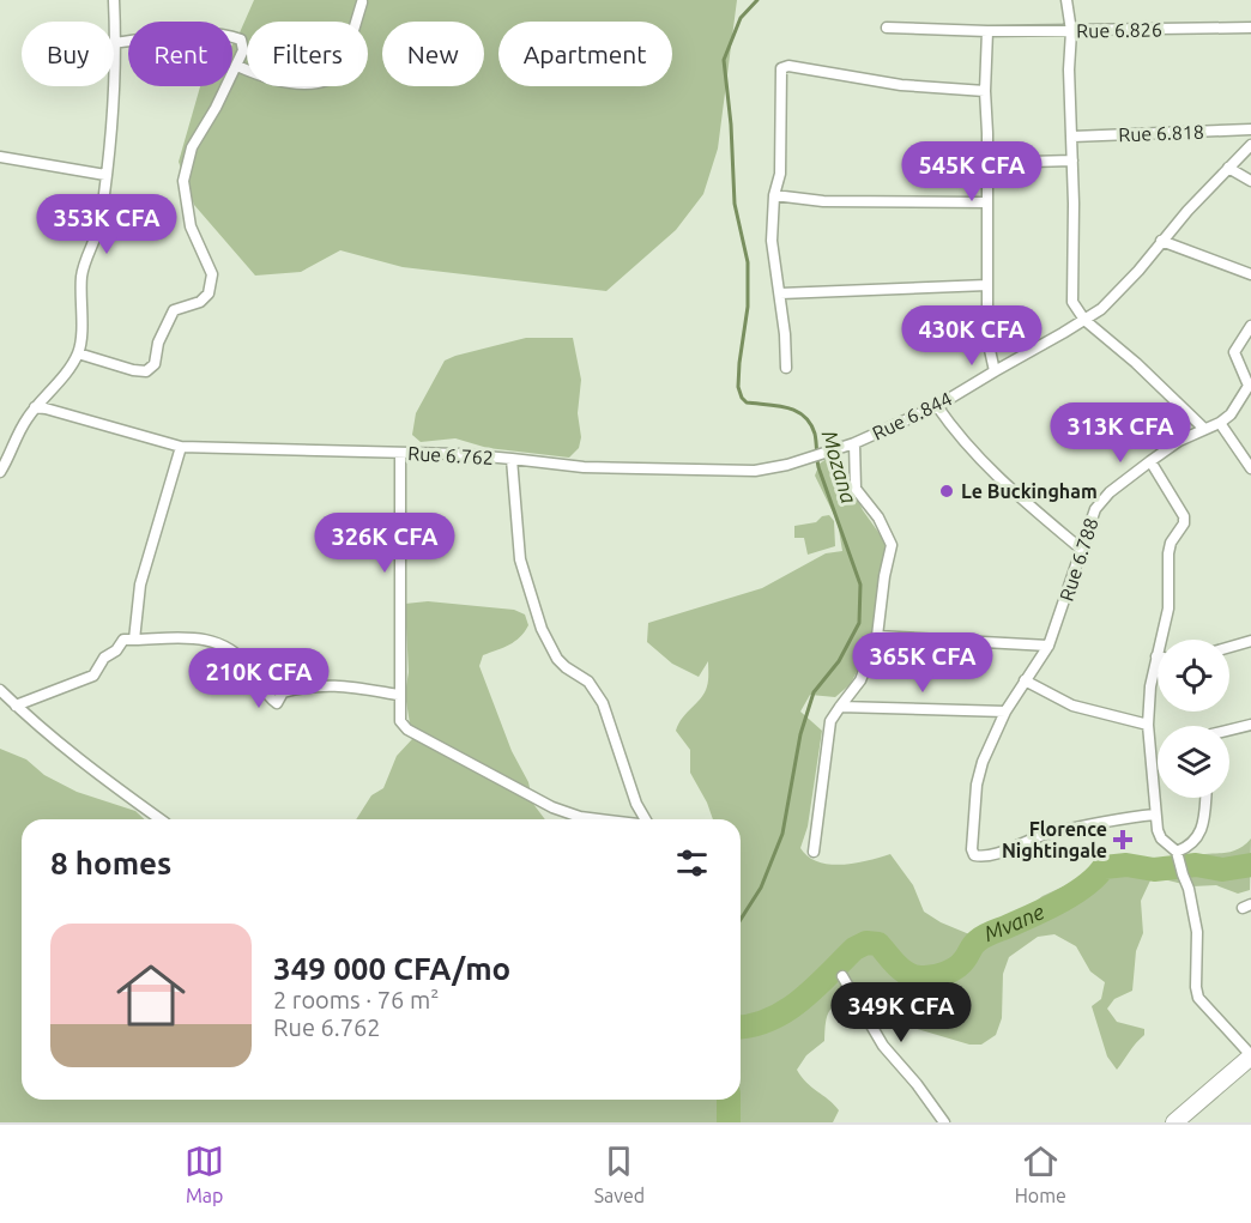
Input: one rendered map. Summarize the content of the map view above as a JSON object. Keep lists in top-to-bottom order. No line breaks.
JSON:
{"streets":{"street":["Rue 6.826","Rue 6.818","Rue 6.844","Rue 6.762","Rue 6.788"]},"water":["Mozana","Mvane"],"places":{"other":["Le Buckingham"],"health":["Florence Nightingale"]},"page":{"chip":["Buy","Rent","Filters","New","Apartment"],"price":["545K CFA","353K CFA","430K CFA","313K CFA","326K CFA","365K CFA","210K CFA","349K CFA"],"heading":"8 homes","list":[{"name":"349 000 CFA/mo","note":"2 rooms · 76 m² · Rue 6.762"}],"tabs":["Map","Saved","Home"]}}
